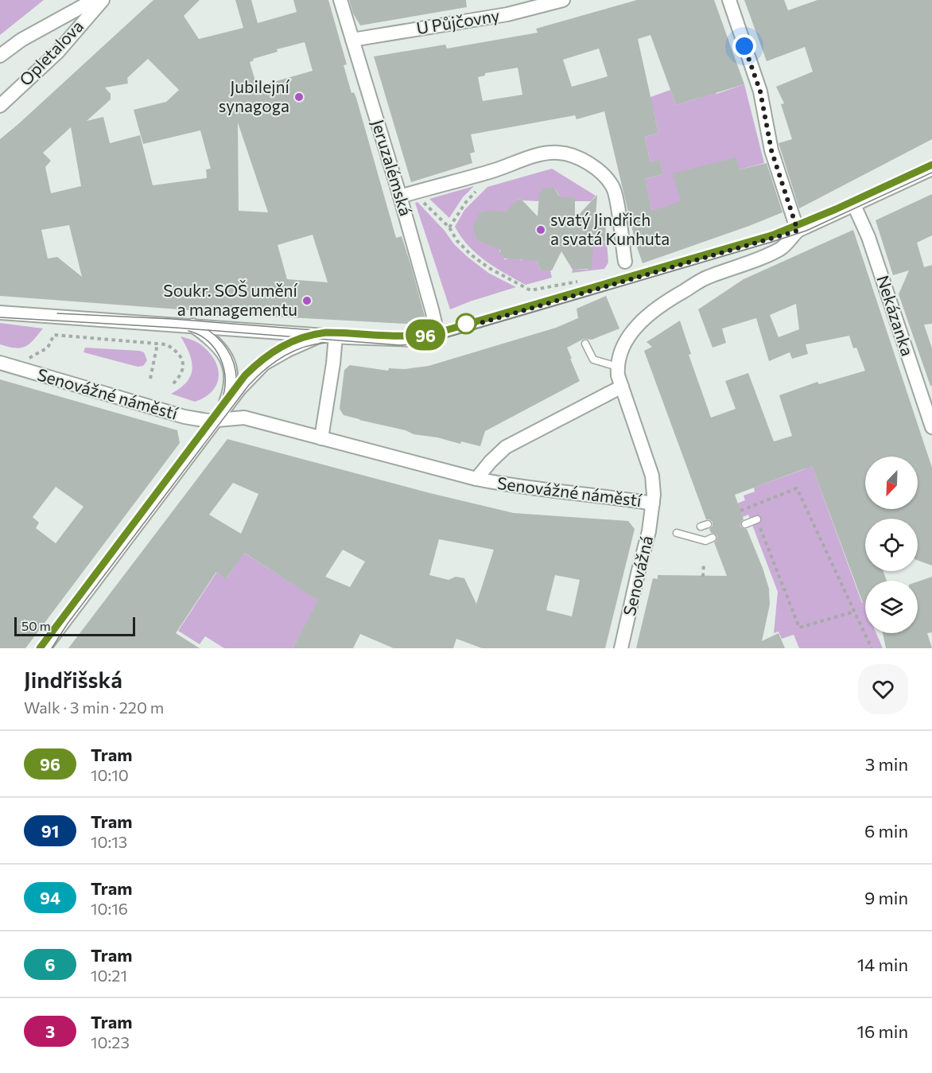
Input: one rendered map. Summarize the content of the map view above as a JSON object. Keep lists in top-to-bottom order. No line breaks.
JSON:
{"streets":{"street":["U Půjčovny","Opletalova","Jeruzalémská","Nekázanka","Senovážné náměstí","Senovážná"]},"crossings":[["U Půjčovny","Jeruzalémská"],["Senovážné náměstí","Senovážná"]],"places":["Jubilejní synagoga","svatý Jindřich a svatá Kunhuta","Soukr. SOŠ umění a managementu"],"lines":["tram line 96"],"scale_bar":"50 m","north":"bottom left","page":{"on_map":"96","scale":"50 m","heading":["Jindřišská","Walk · 3 min · 220 m"],"list":[{"mark":"96","name":"Tram","note":"10:10","value":"3 min"},{"mark":"91","name":"Tram","note":"10:13","value":"6 min"},{"mark":"94","name":"Tram","note":"10:16","value":"9 min"},{"mark":"6","name":"Tram","note":"10:21","value":"14 min"},{"mark":"3","name":"Tram","note":"10:23","value":"16 min"}]}}
